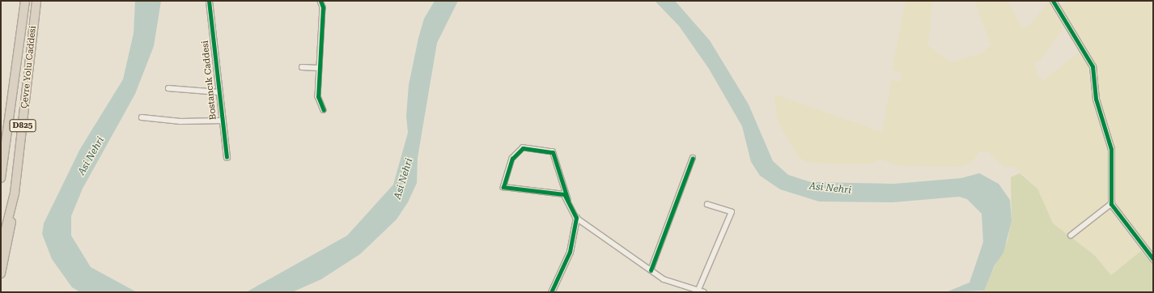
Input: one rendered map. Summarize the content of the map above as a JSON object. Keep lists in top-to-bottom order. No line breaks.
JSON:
{"streets":{"highway":["Çevre Yolu Caddesi","D825"],"street":["Bostancık Caddesi"]},"water":["Asi Nehri"]}
